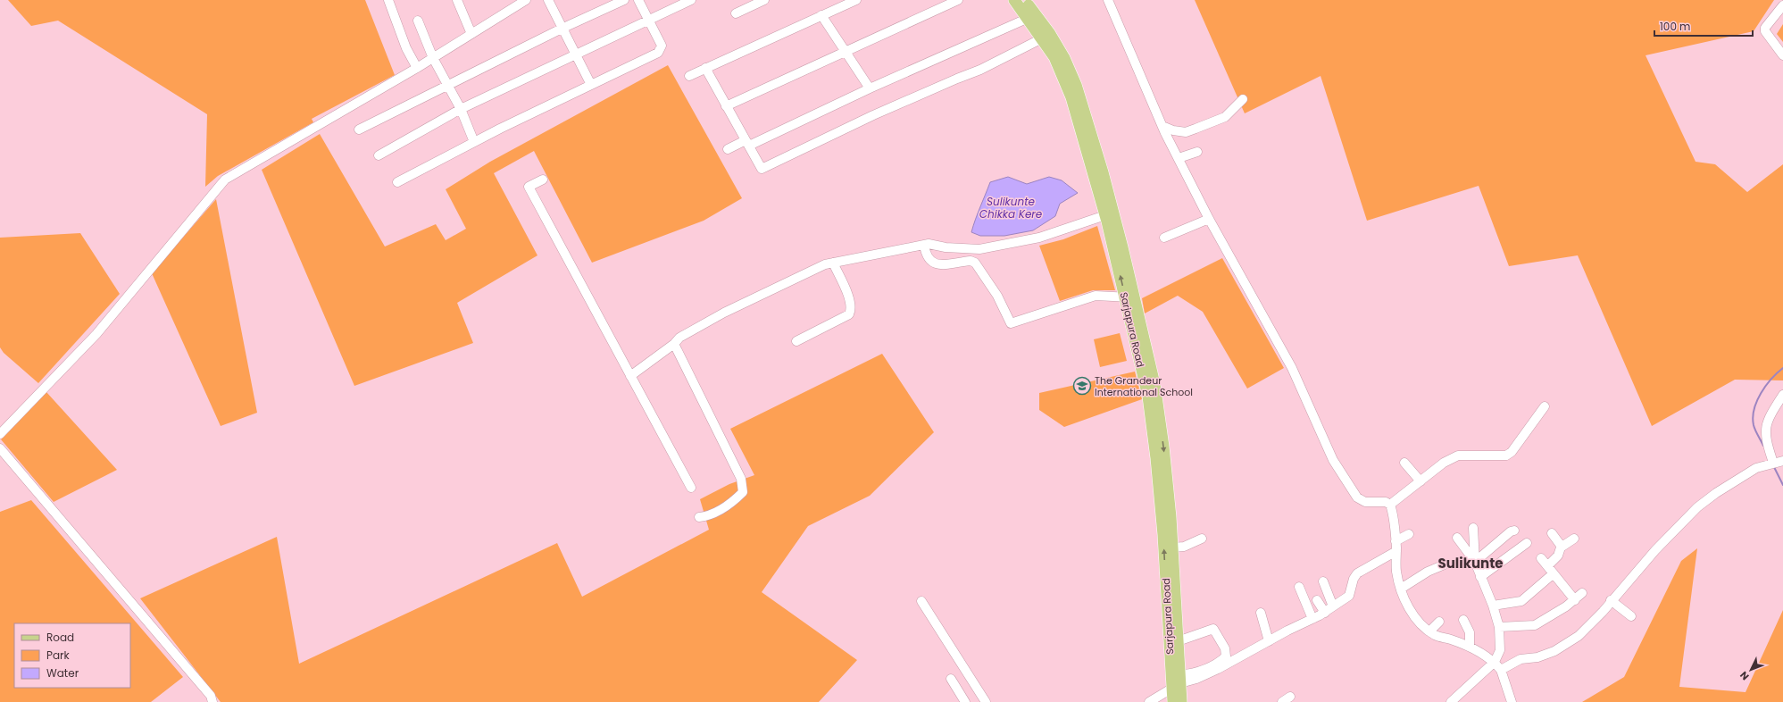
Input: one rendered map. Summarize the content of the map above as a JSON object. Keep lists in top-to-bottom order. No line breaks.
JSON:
{"streets":{"main road":["Sarjapura Road"]},"districts":["Sulikunte"],"water":["Sulikunte Chikka Kere"],"places":{"school or university":["The Grandeur International School"]},"legend":["Road","Park","Water"],"scale_bar":"100 m","north":"bottom left"}
